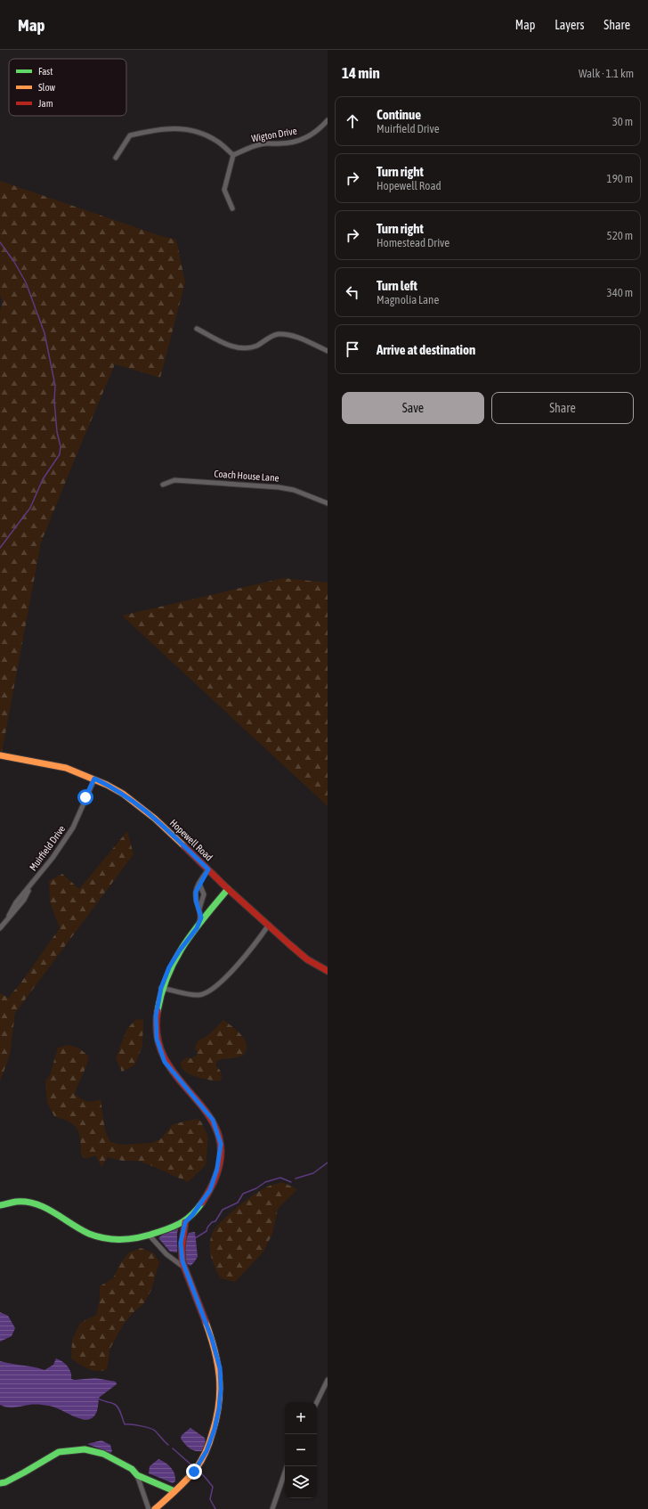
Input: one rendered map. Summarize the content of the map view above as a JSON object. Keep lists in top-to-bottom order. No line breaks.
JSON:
{"streets":{"street":["Wigton Drive","Coach House Lane","Hopewell Road","Muirfield Drive"]},"crossings":[["Hopewell Road","Muirfield Drive"]],"legend":["Fast","Slow","Jam"],"page":{"header":"Map","nav":["Map","Layers","Share"],"heading":["14 min","Walk · 1.1 km"],"list":[["Continue","Muirfield Drive","30 m"],["Turn right","Hopewell Road","190 m"],["Turn right","Homestead Drive","520 m"],["Turn left","Magnolia Lane","340 m"],"Arrive at destination"],"buttons":["Save","Share"],"map_buttons":["+","−"]}}
